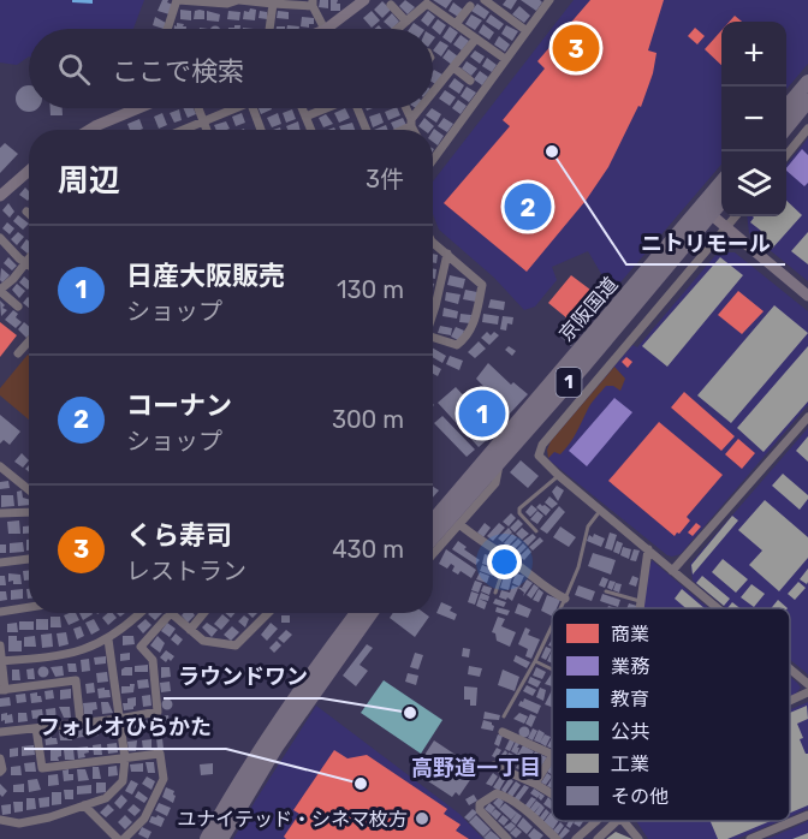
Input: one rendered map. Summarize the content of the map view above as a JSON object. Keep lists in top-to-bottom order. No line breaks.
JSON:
{"streets":{"highway":["京阪国道","1"]},"districts":["高野道一丁目"],"places":["ニトリモール","ラウンドワン","フォレオひらかた","ユナイテッド・シネマ枚方"],"legend":["商業","業務","教育","公共","工業","その他"],"page":{"map_buttons":["+","−"],"pins":["3","2","1"],"search":"ここで検索","heading":["周辺","3件"],"list":[{"mark":"1","name":"日産大阪販売","note":"ショップ","value":"130 m"},{"mark":"2","name":"コーナン","note":"ショップ","value":"300 m"},{"mark":"3","name":"くら寿司","note":"レストラン","value":"430 m"}]}}
